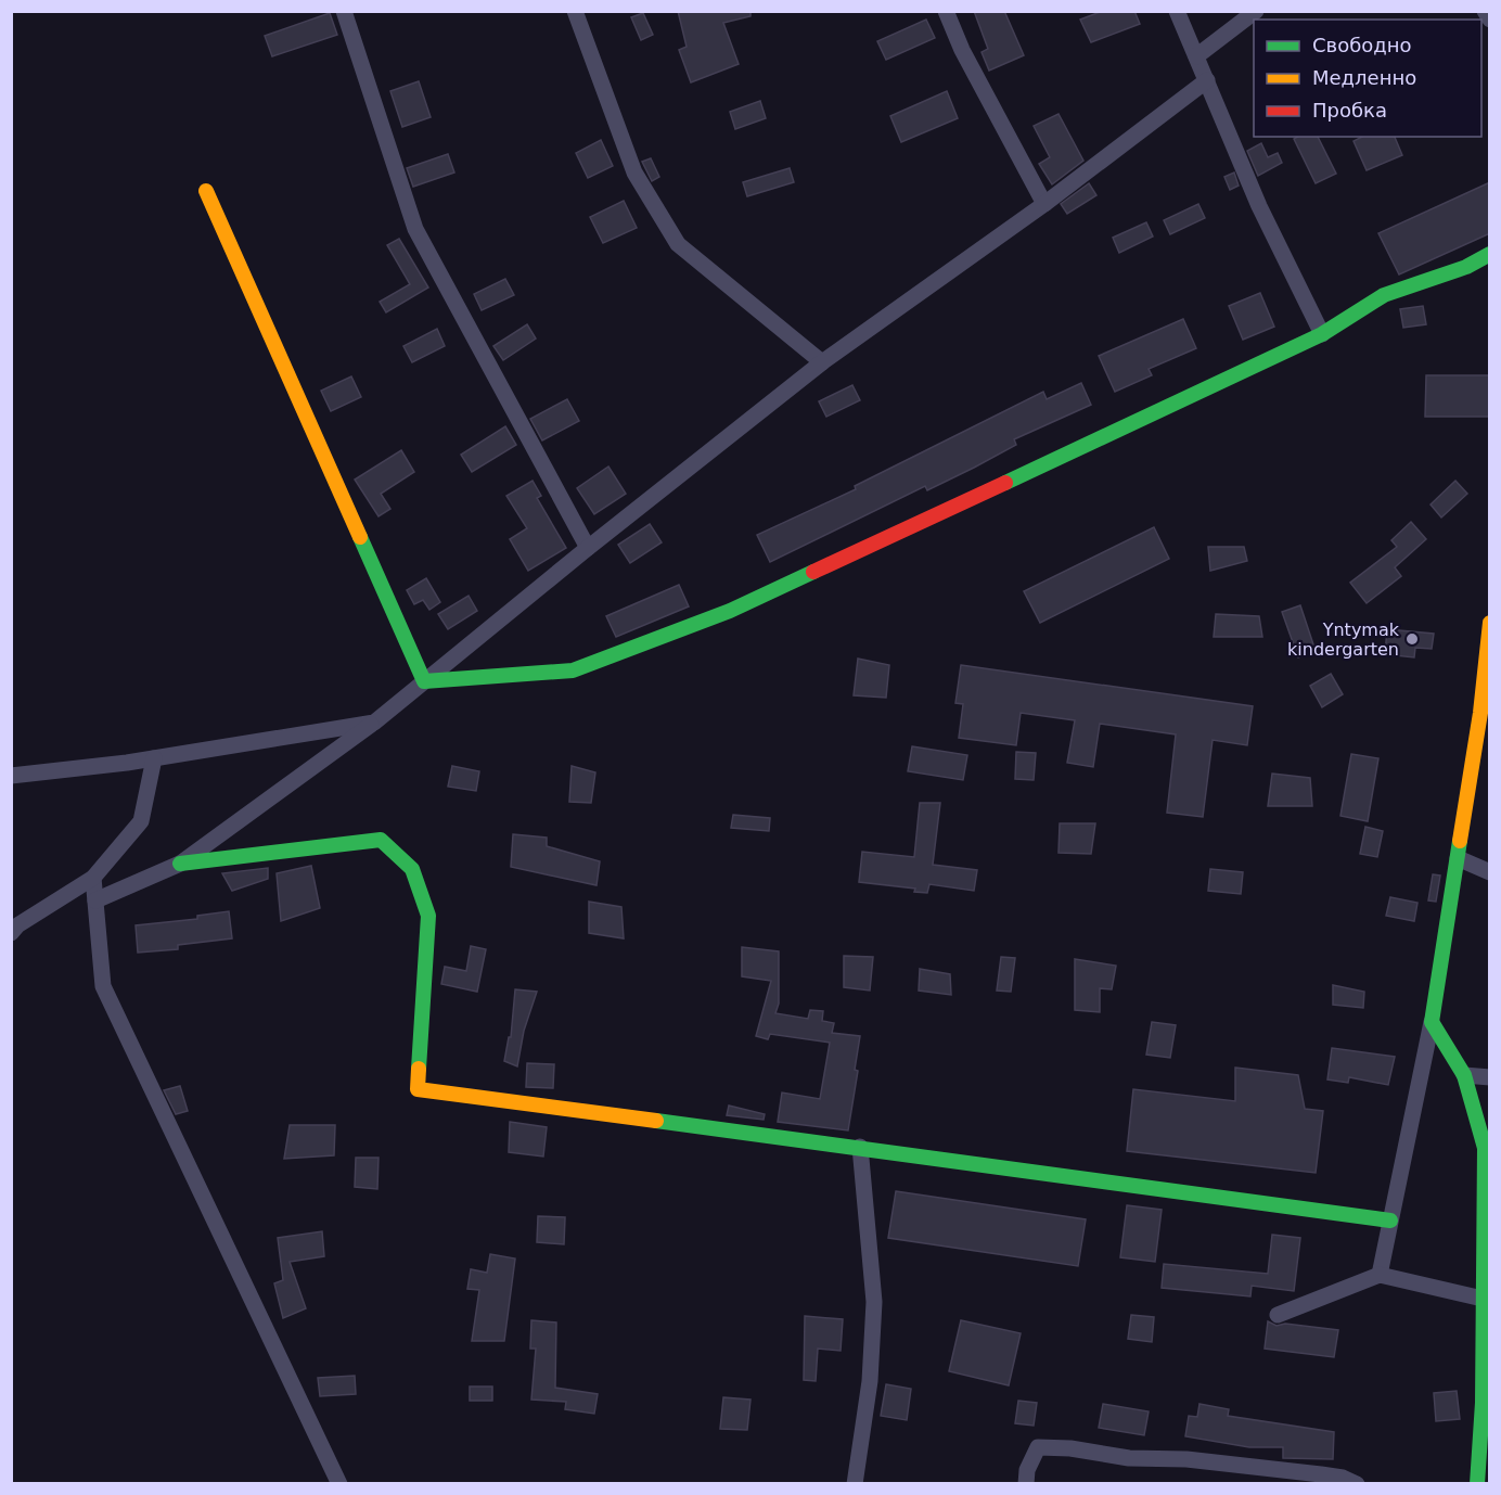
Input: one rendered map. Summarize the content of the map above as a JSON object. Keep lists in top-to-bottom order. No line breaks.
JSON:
{"places":["Yntymak kindergarten"],"legend":["Свободно","Медленно","Пробка"]}
